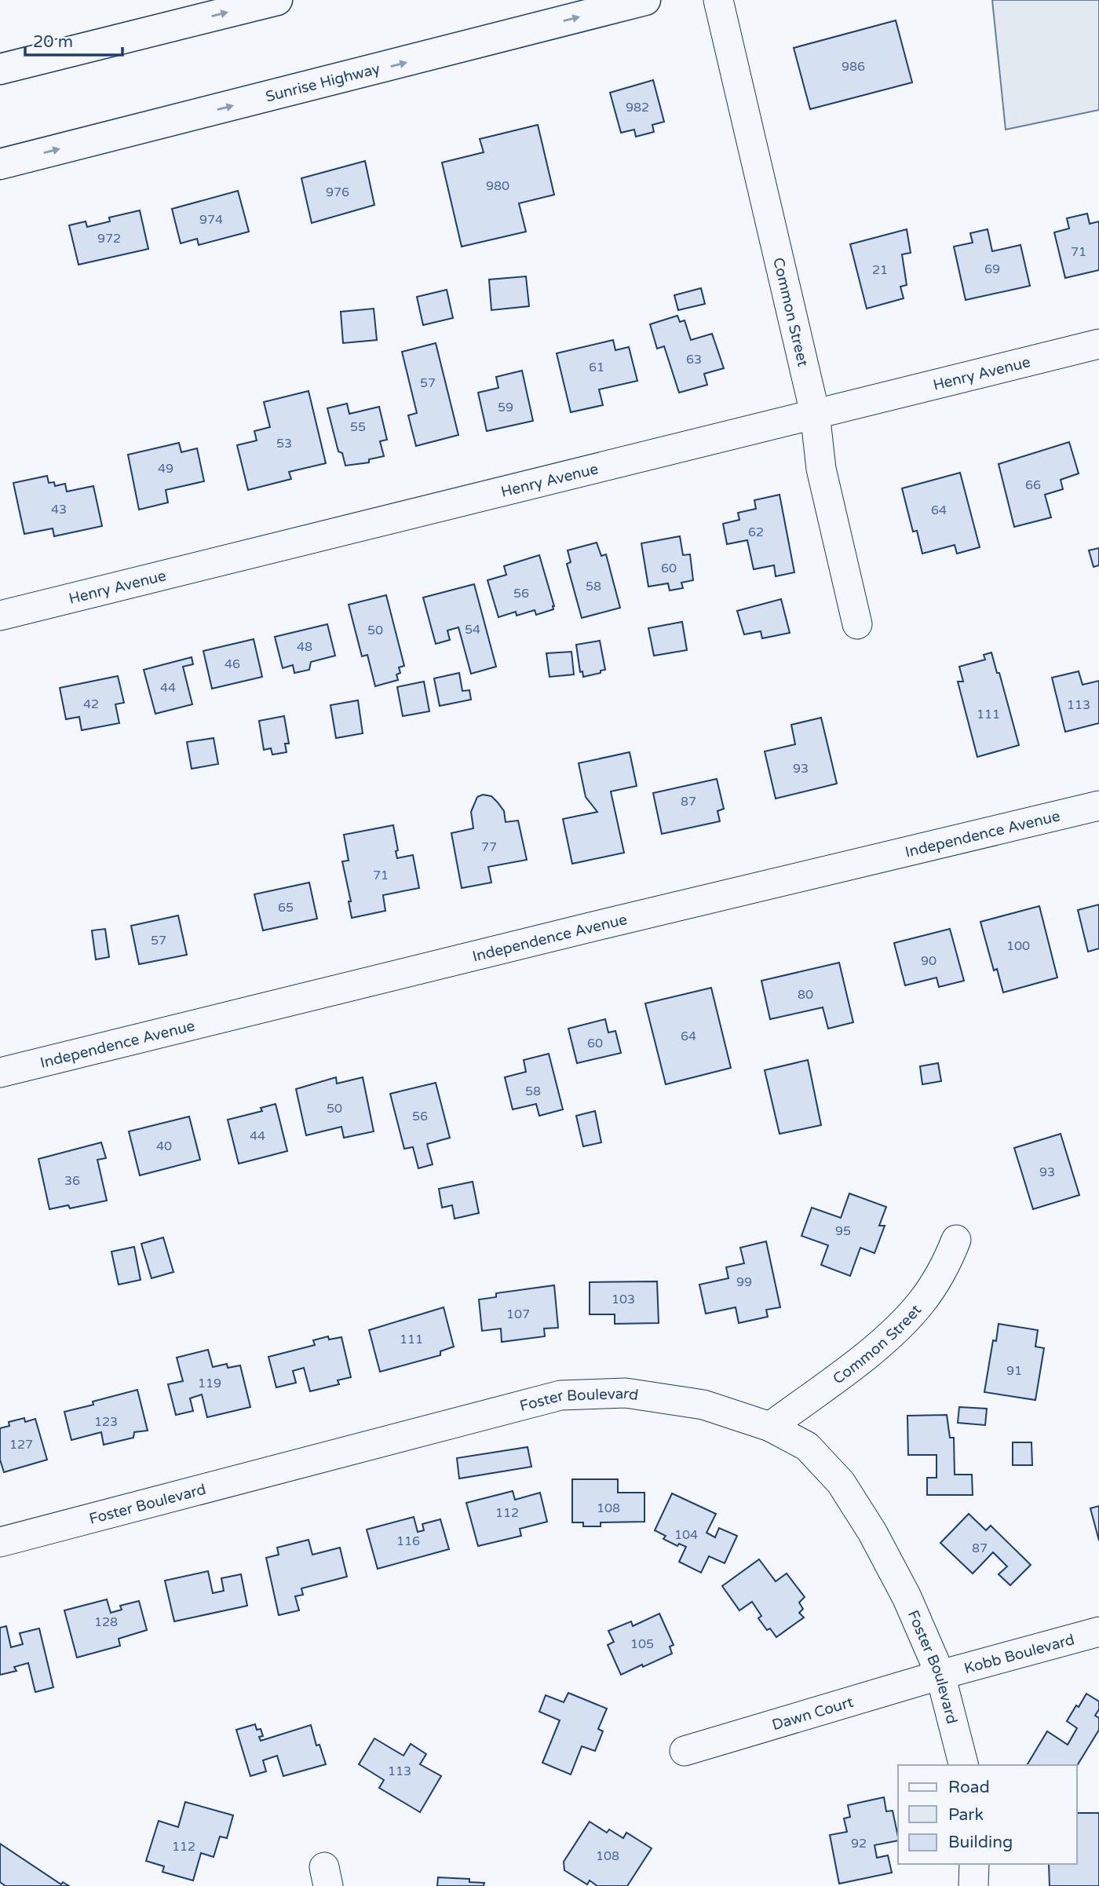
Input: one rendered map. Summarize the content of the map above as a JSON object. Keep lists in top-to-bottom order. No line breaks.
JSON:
{"streets":{"main road":["Sunrise Highway"],"street":["Common Street","Henry Avenue","Independence Avenue","Foster Boulevard","Kobb Boulevard","Dawn Court"]},"crossings":[["Common Street","Henry Avenue"],["Common Street","Foster Boulevard"],["Foster Boulevard","Kobb Boulevard"],["Foster Boulevard","Dawn Court"],["Kobb Boulevard","Dawn Court"]],"house_numbers":["986","982","980","976","974","972","71","69","21","63","61","57","59","55","53","49","66","43","64","62","60","58","56","54","50","48","46","44","42","113","111","93","87","77","71","65","57","100","90","80","64","60","58","50","56","44","40","93","36","95","99","103","107","111","91","119","123","127","108","112","104","116","87","128","105","113","92","112","108"],"legend":["Road","Park","Building"],"scale_bar":"20 m"}
